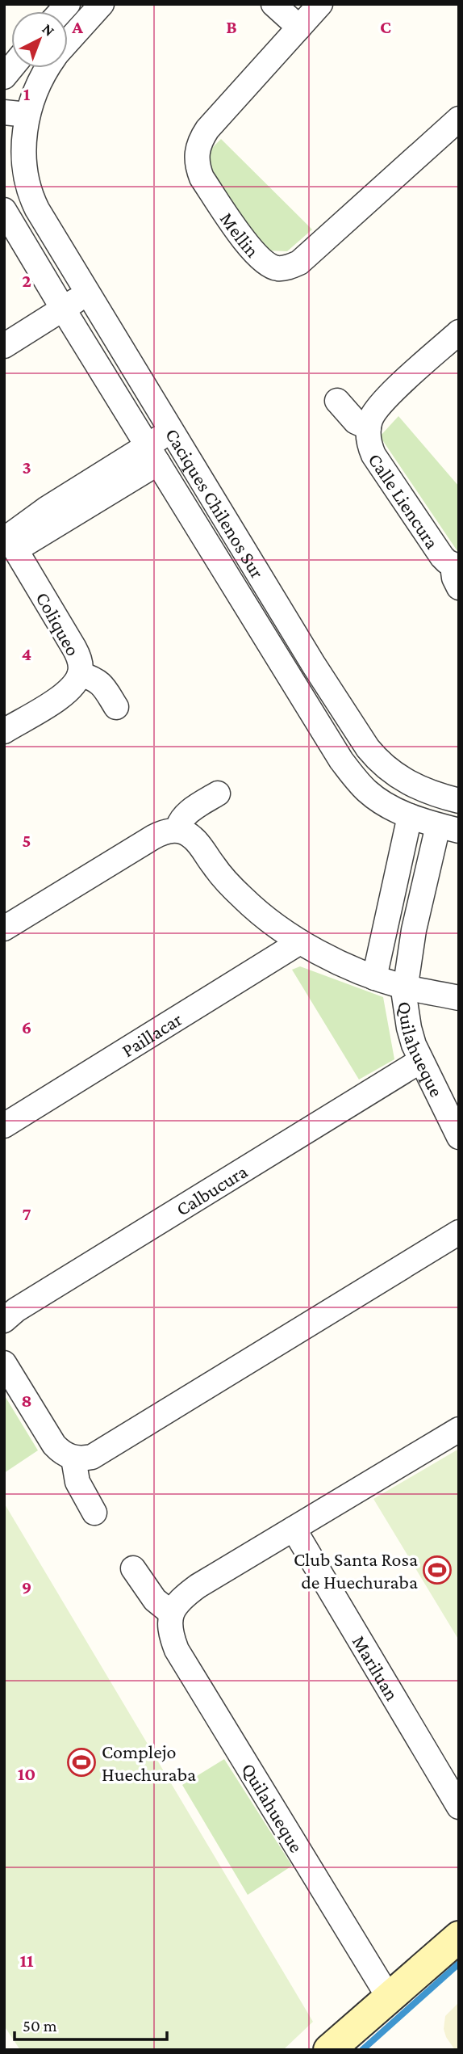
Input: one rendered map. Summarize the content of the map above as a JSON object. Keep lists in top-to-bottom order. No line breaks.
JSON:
{"streets":{"street":["Mellin","Calle Liencura","Caciques Chilenos Sur","Coliqueo","Paillacar","Quilahueque","Calbucura","Mariluan"]},"crossings":[["Caciques Chilenos Sur","Coliqueo"],["Caciques Chilenos Sur","Quilahueque"],["Quilahueque","Calbucura"]],"places":{"sports":["Club Santa Rosa de Huechuraba","Complejo Huechuraba"]},"scale_bar":"50 m","north":"top right","grid":{"columns":["A","B","C"],"rows":["1","2","3","4","5","6","7","8","9","10","11"]}}
